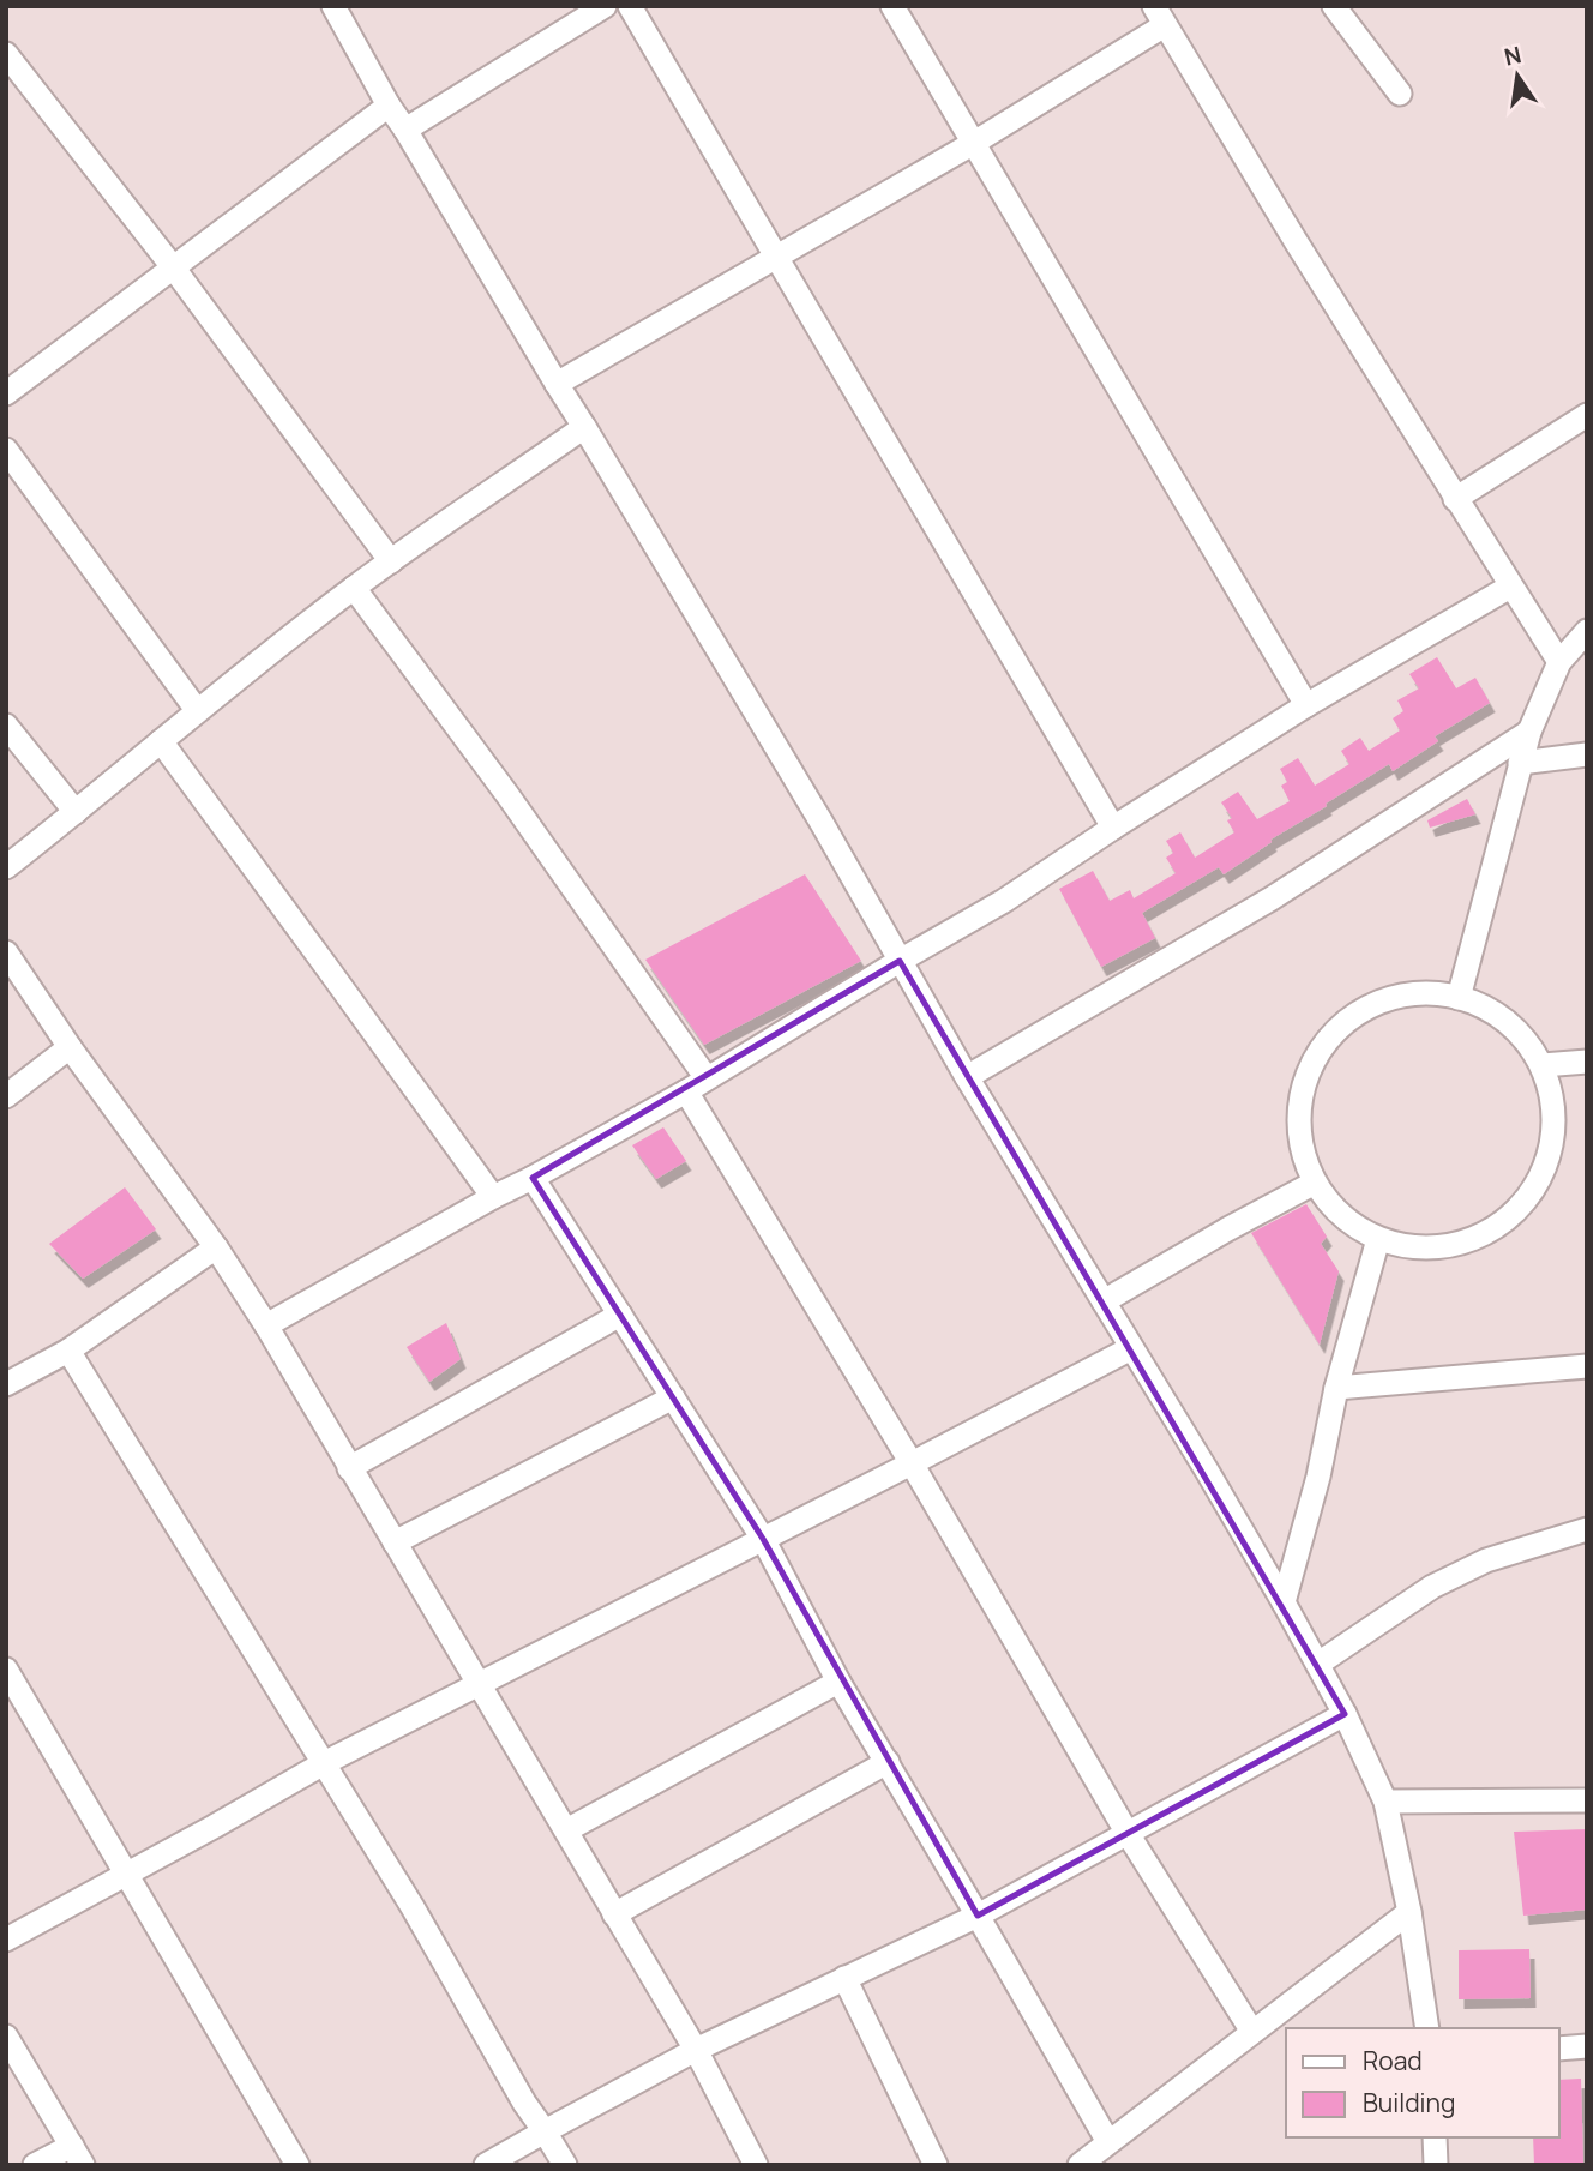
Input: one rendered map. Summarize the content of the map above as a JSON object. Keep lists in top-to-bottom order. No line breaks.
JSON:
{"legend":["Road","Building"],"north":"top"}
